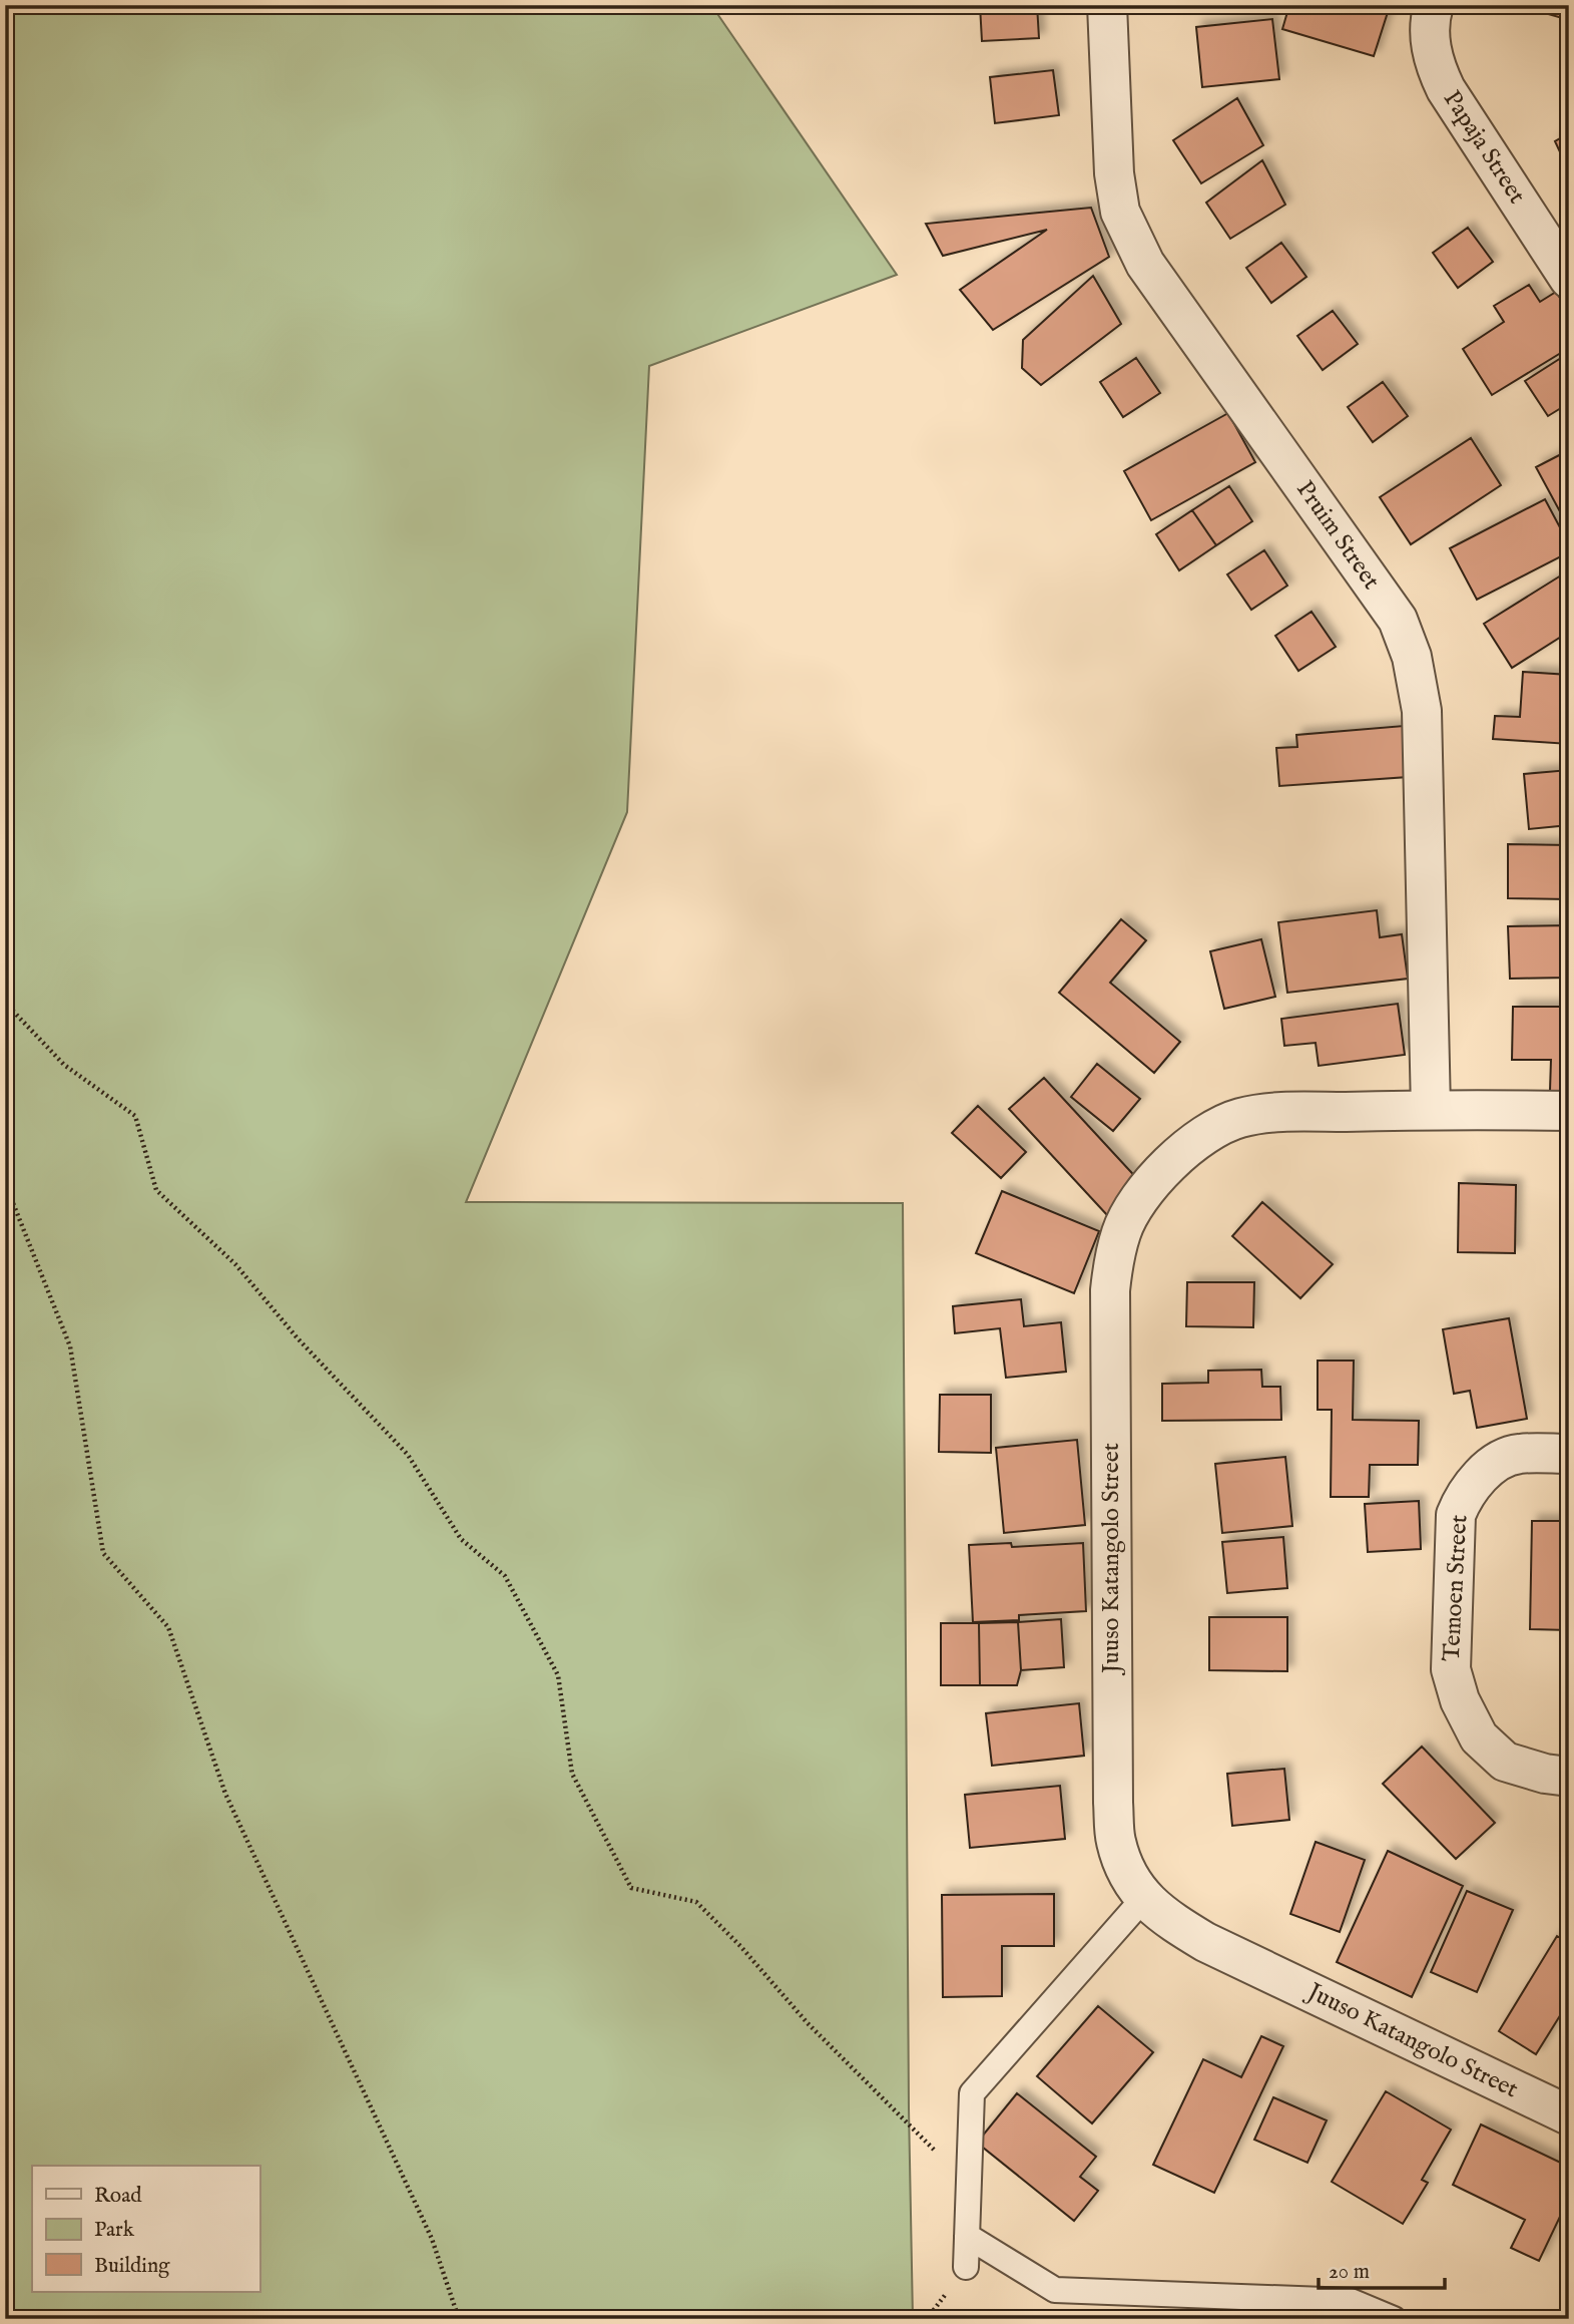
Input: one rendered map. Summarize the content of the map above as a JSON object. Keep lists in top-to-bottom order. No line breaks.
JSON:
{"streets":{"street":["Papaja Street","Pruim Street","Juuso Katangolo Street","Temoen Street"]},"crossings":[["Pruim Street","Juuso Katangolo Street"]],"legend":["Road","Park","Building"],"scale_bar":"20 m"}
